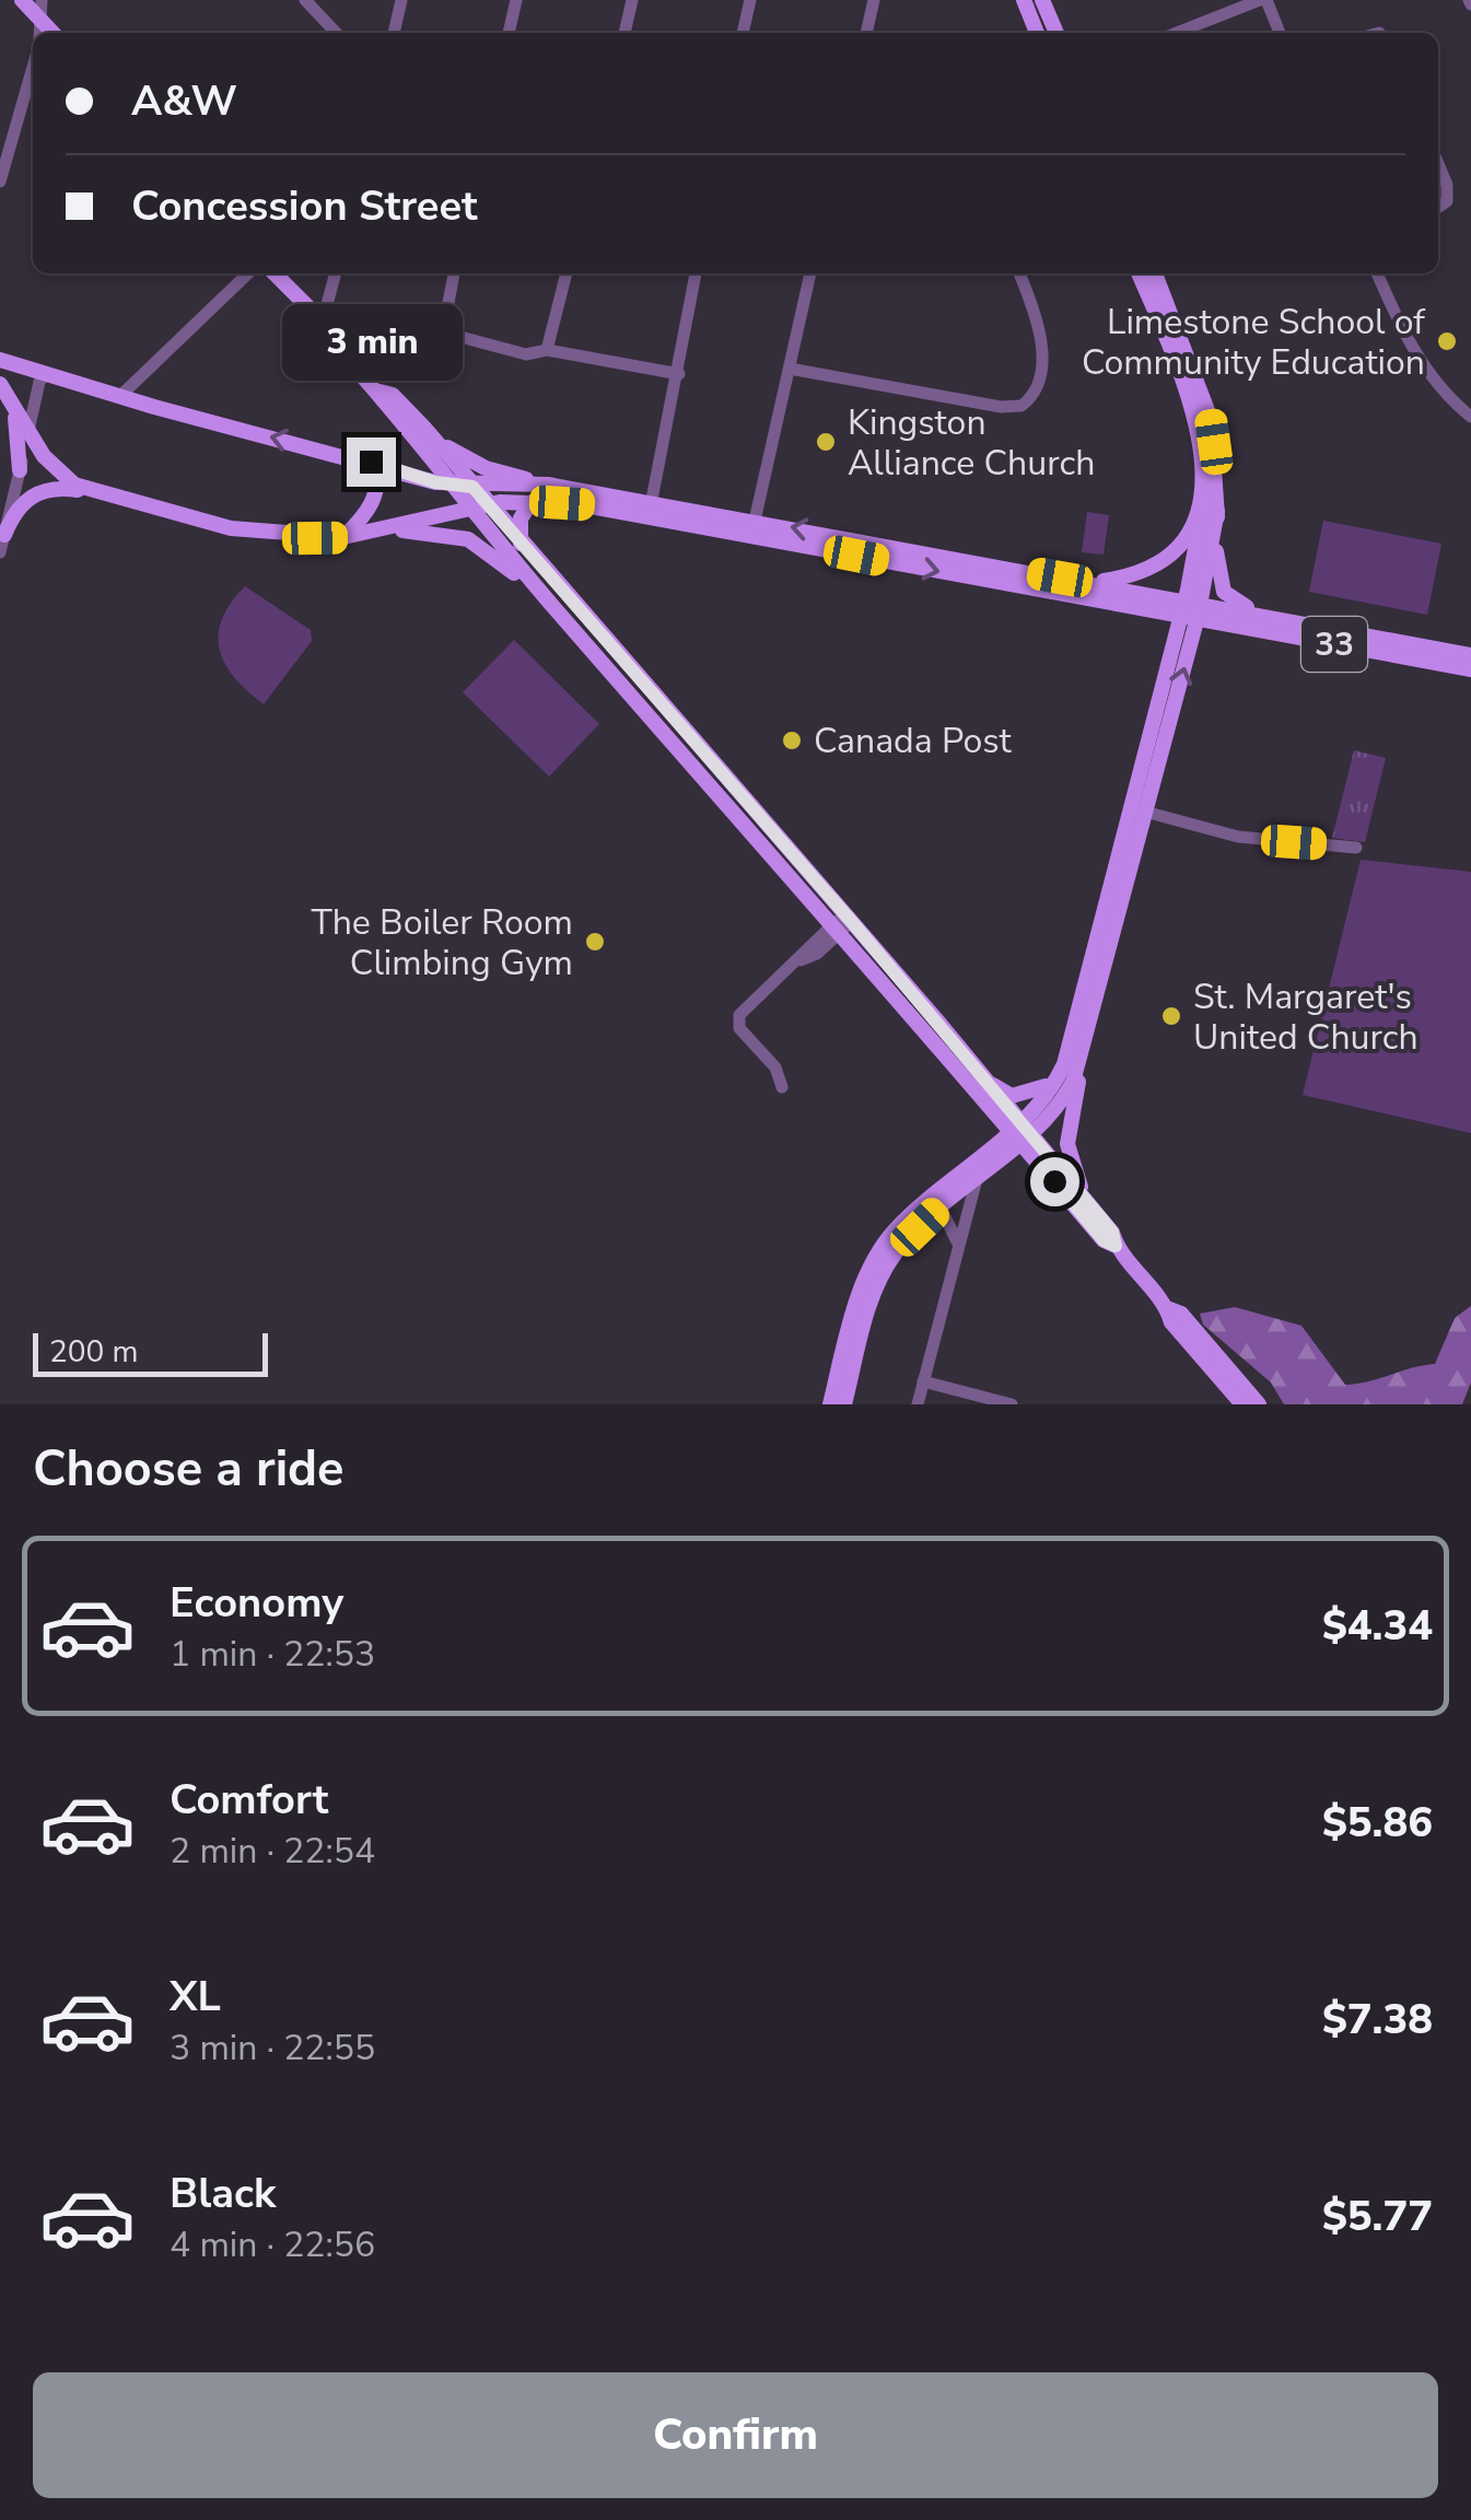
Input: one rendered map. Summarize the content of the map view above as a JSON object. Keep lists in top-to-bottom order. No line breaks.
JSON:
{"streets":{"main road":["33"]},"places":["Limestone School of Community Education","Kingston Alliance Church","Canada Post","The Boiler Room Climbing Gym","St. Margaret's United Church"],"scale_bar":"200 m","page":{"banner":["A&W","Concession Street"],"bubble":"3 min","scale":"200 m","heading":"Choose a ride","list":[{"name":"Economy","note":"1 min · 22:53","value":"$4.34"},{"name":"Comfort","note":"2 min · 22:54","value":"$5.86"},{"name":"XL","note":"3 min · 22:55","value":"$7.38"},{"name":"Black","note":"4 min · 22:56","value":"$5.77"}],"buttons":"Confirm"}}
